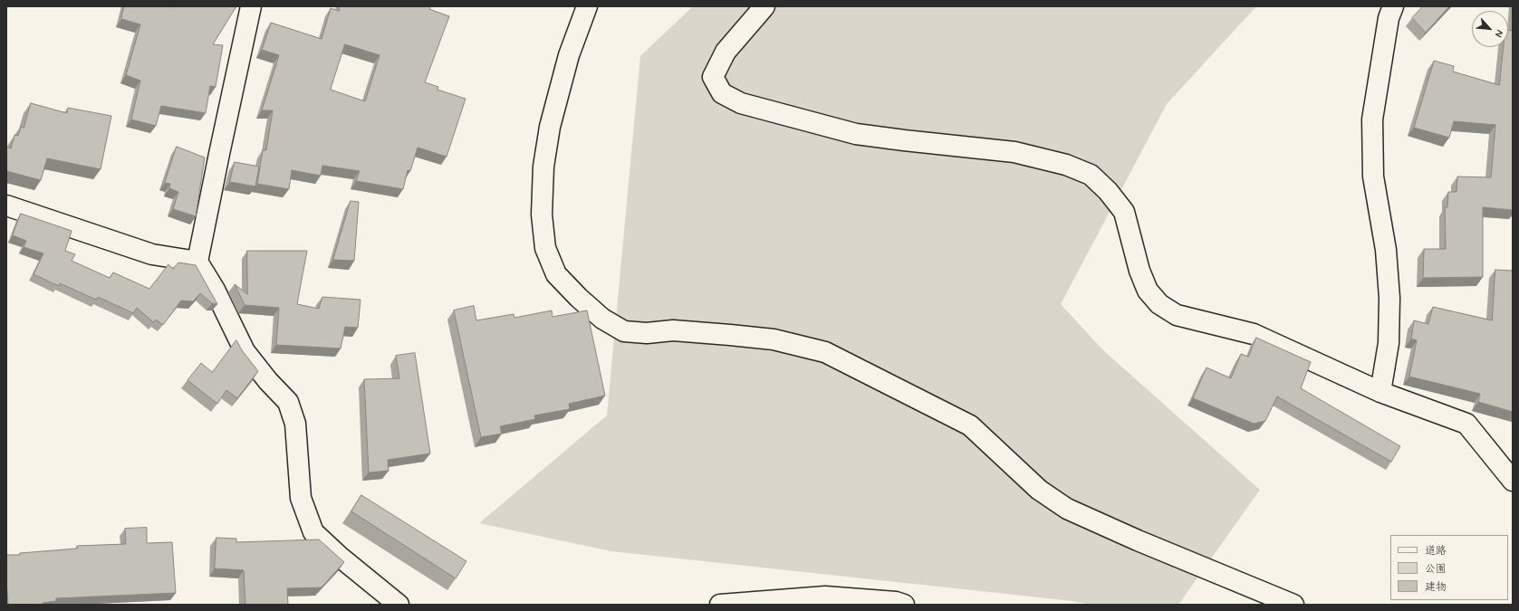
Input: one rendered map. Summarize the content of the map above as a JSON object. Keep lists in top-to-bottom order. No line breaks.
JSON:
{"legend":["道路","公園","建物"],"north":"bottom right"}
